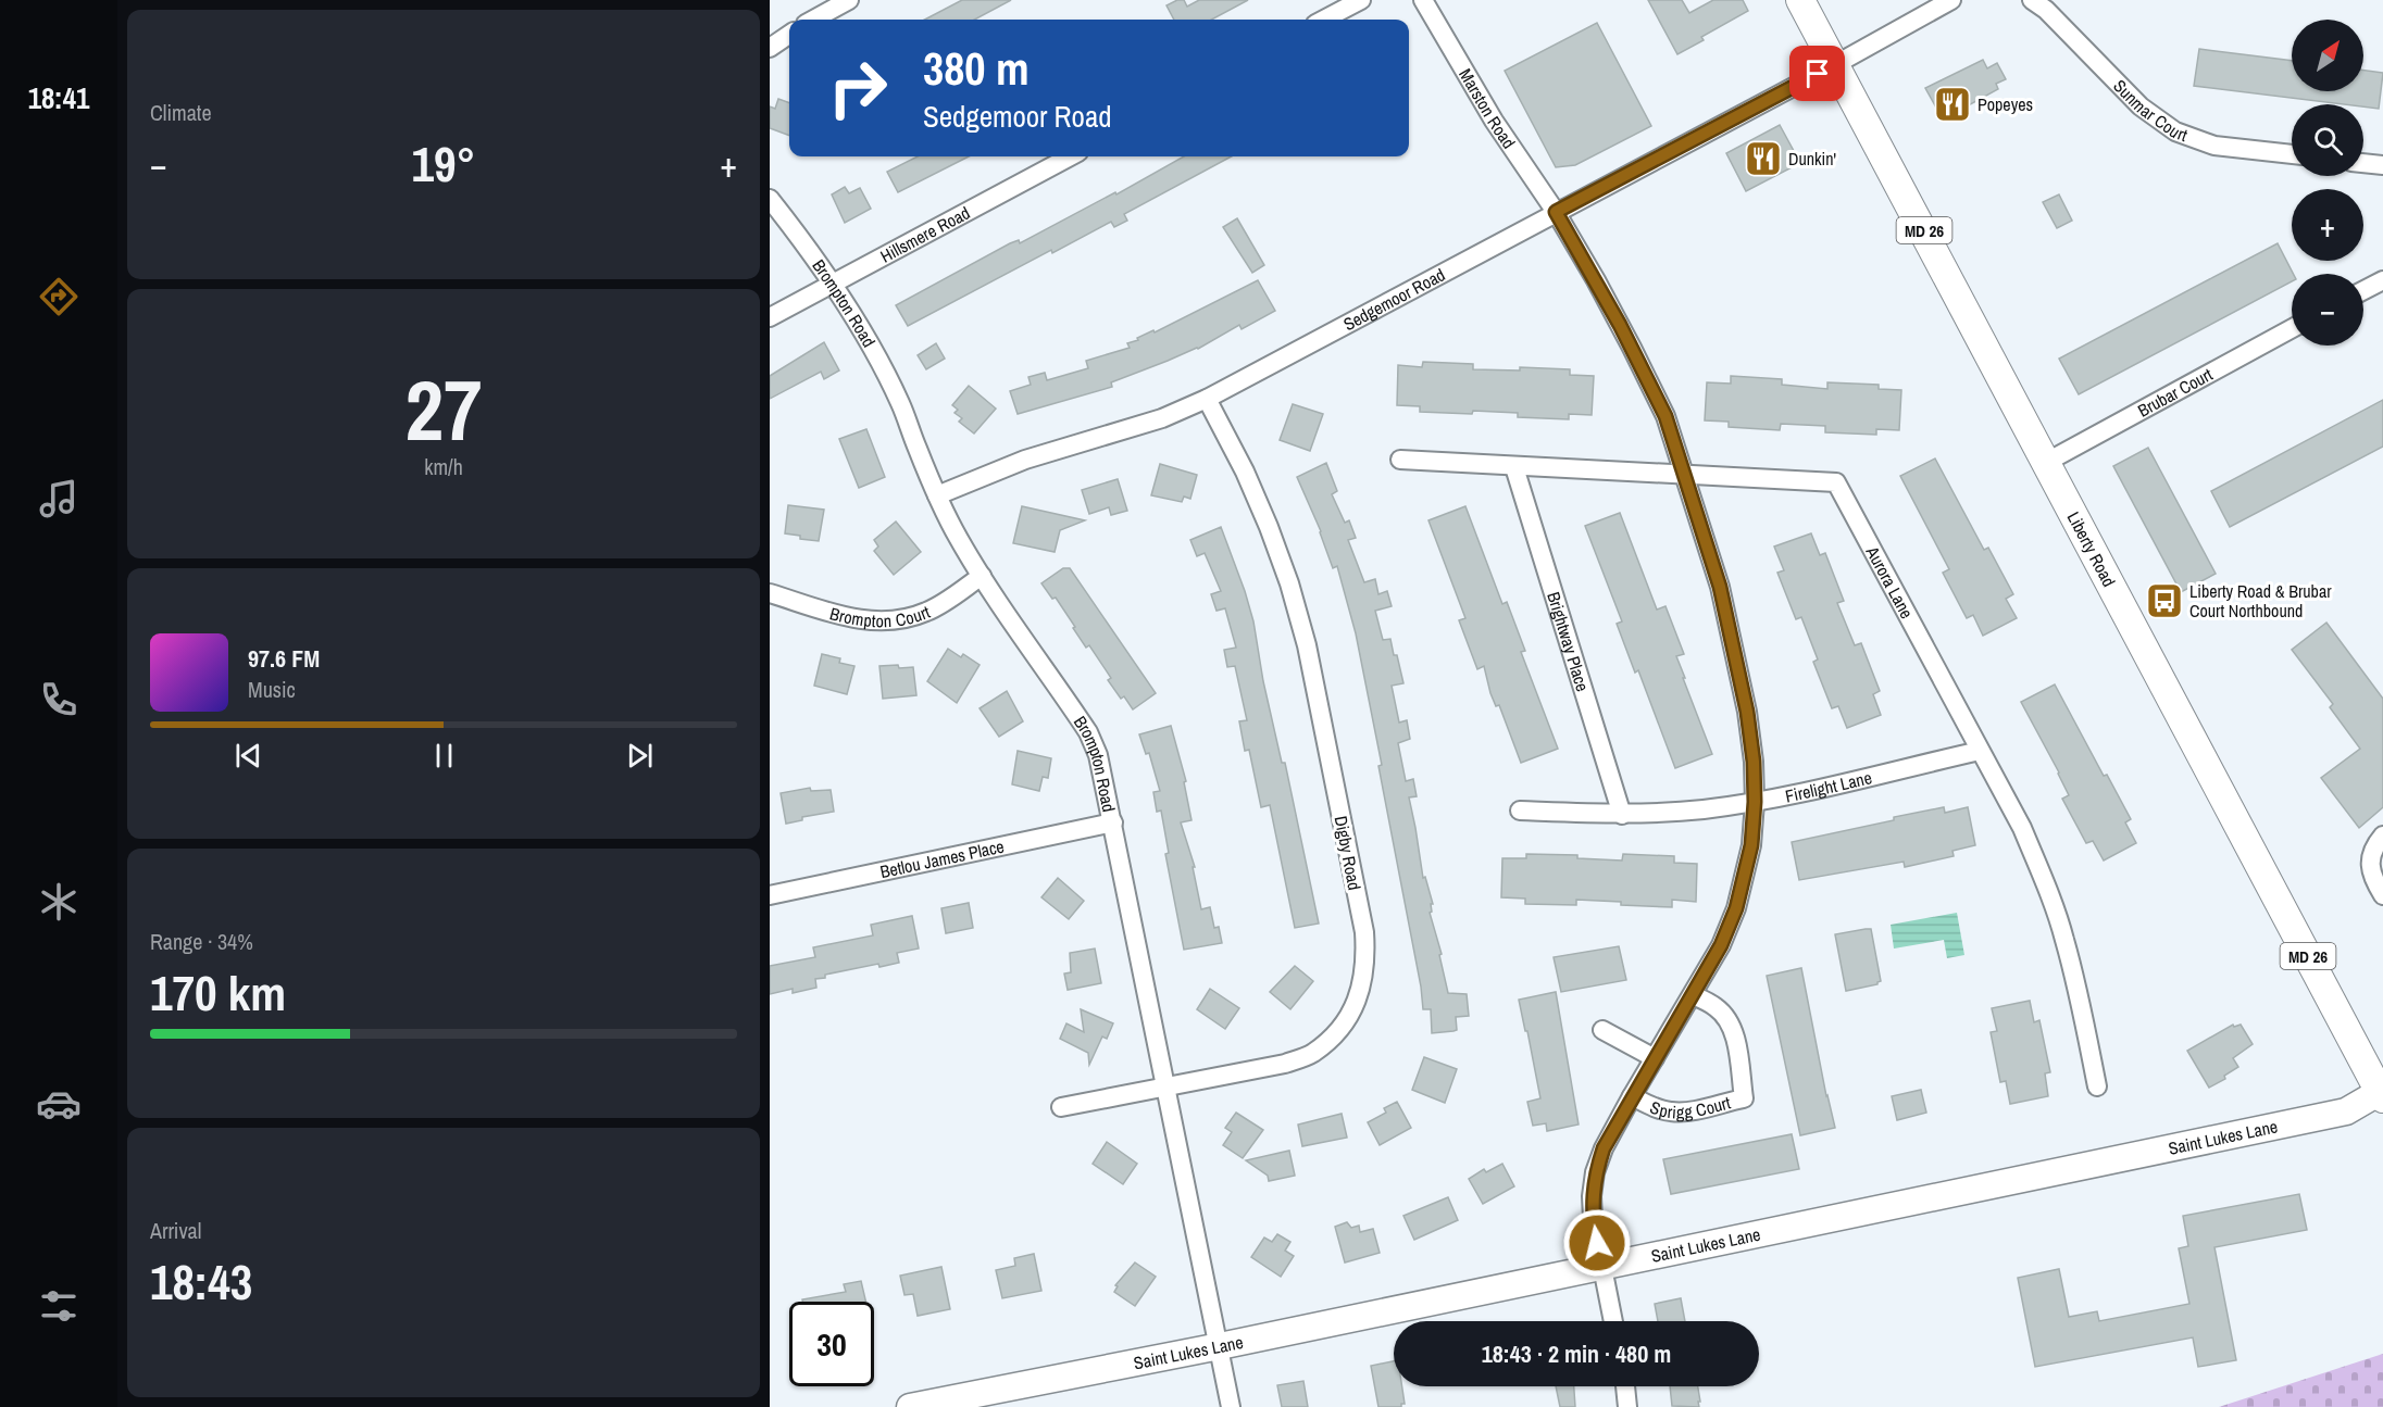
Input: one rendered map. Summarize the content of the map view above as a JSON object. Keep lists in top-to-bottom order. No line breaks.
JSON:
{"streets":{"main road":["MD 26","Liberty Road"],"street":["Marston Road","Sunmar Court","Hillsmere Road","Sedgemoor Road","Brompton Road","Brubar Court","Aurora Lane","Brompton Court","Brightway Place","Firelight Lane","Digby Road","Betlou James Place","Sprigg Court","Saint Lukes Lane"]},"crossings":[["Marston Road","Sedgemoor Road"],["Marston Road","Aurora Lane"],["Marston Road","Firelight Lane"],["Marston Road","Sprigg Court"],["Marston Road","Saint Lukes Lane"],["Hillsmere Road","Brompton Road"],["Sedgemoor Road","Brompton Road"],["Sedgemoor Road","Liberty Road"],["Sedgemoor Road","Digby Road"],["Brompton Road","Brompton Court"],["Brompton Road","Digby Road"],["Brompton Road","Betlou James Place"],["Brompton Road","Saint Lukes Lane"],["Brubar Court","Liberty Road"],["Liberty Road","Saint Lukes Lane"],["Aurora Lane","Brightway Place"],["Aurora Lane","Firelight Lane"],["Brightway Place","Firelight Lane"]],"places":{"restaurant":["Popeyes","Dunkin'"],"bus stop":["Liberty Road & Brubar Court Northbound"]},"north":"top right","page":{"tabs":"18:41","tile":["Climate",["27","km/h"],["Range · 34%","170 km"],["Arrival","18:43"]],"map_buttons":["+","−"],"turn":["380 m","Sedgemoor Road"],"heat":["−","19°","+"],"song":["97.6 FM","Music"],"limit":"30","trip":"18:43 · 2 min · 480 m"}}
